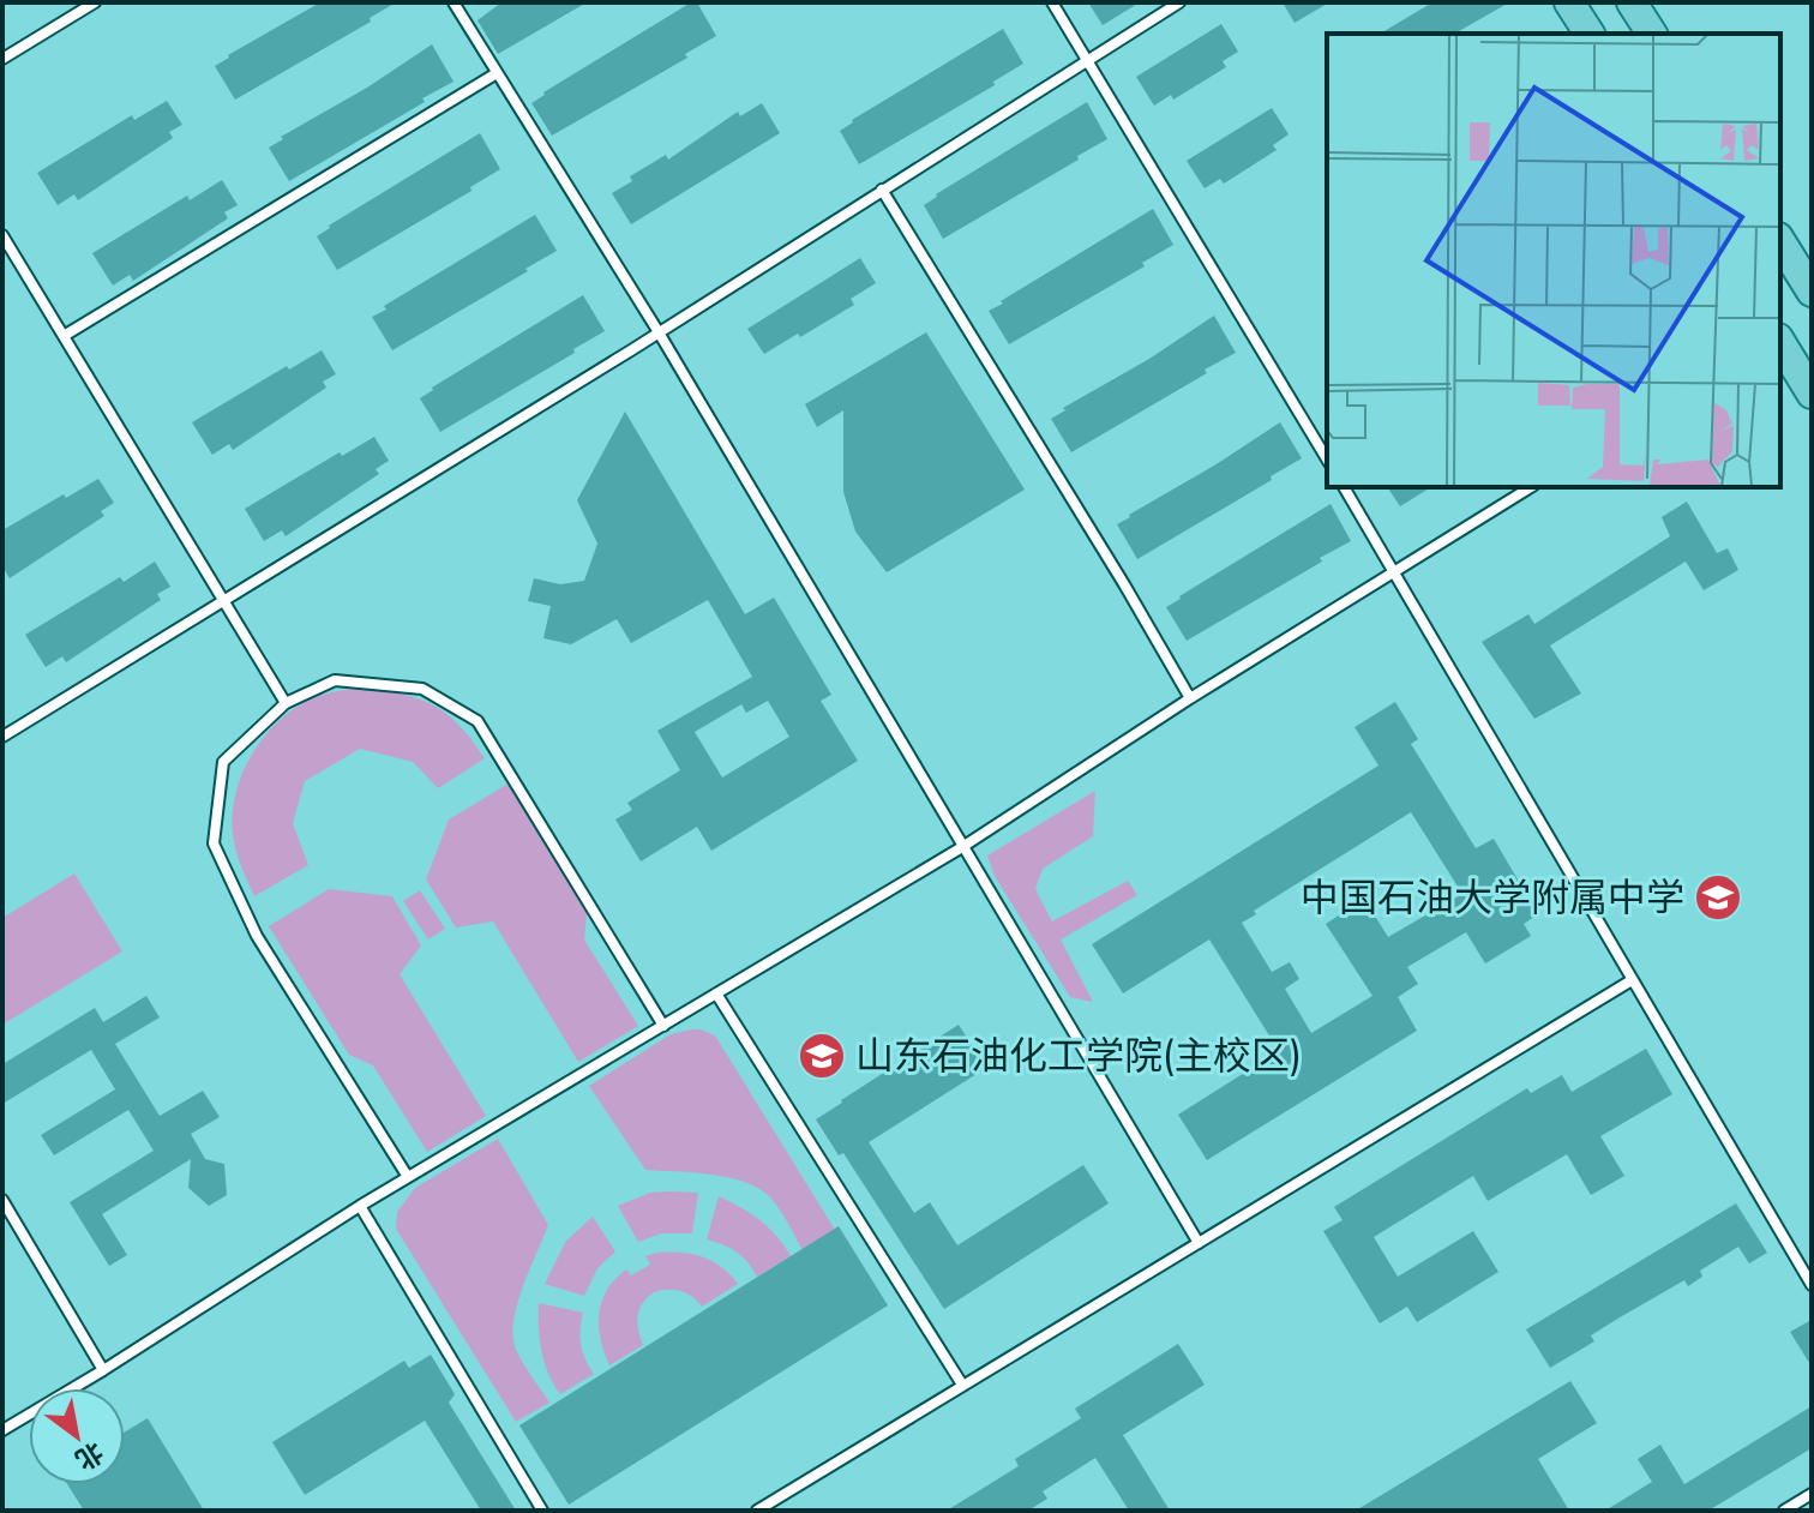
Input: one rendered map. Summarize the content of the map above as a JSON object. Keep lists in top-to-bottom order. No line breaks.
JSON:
{"places":{"school or university":["中国石油大学附属中学","山东石油化工学院(主校区)"]},"north":"bottom right"}
